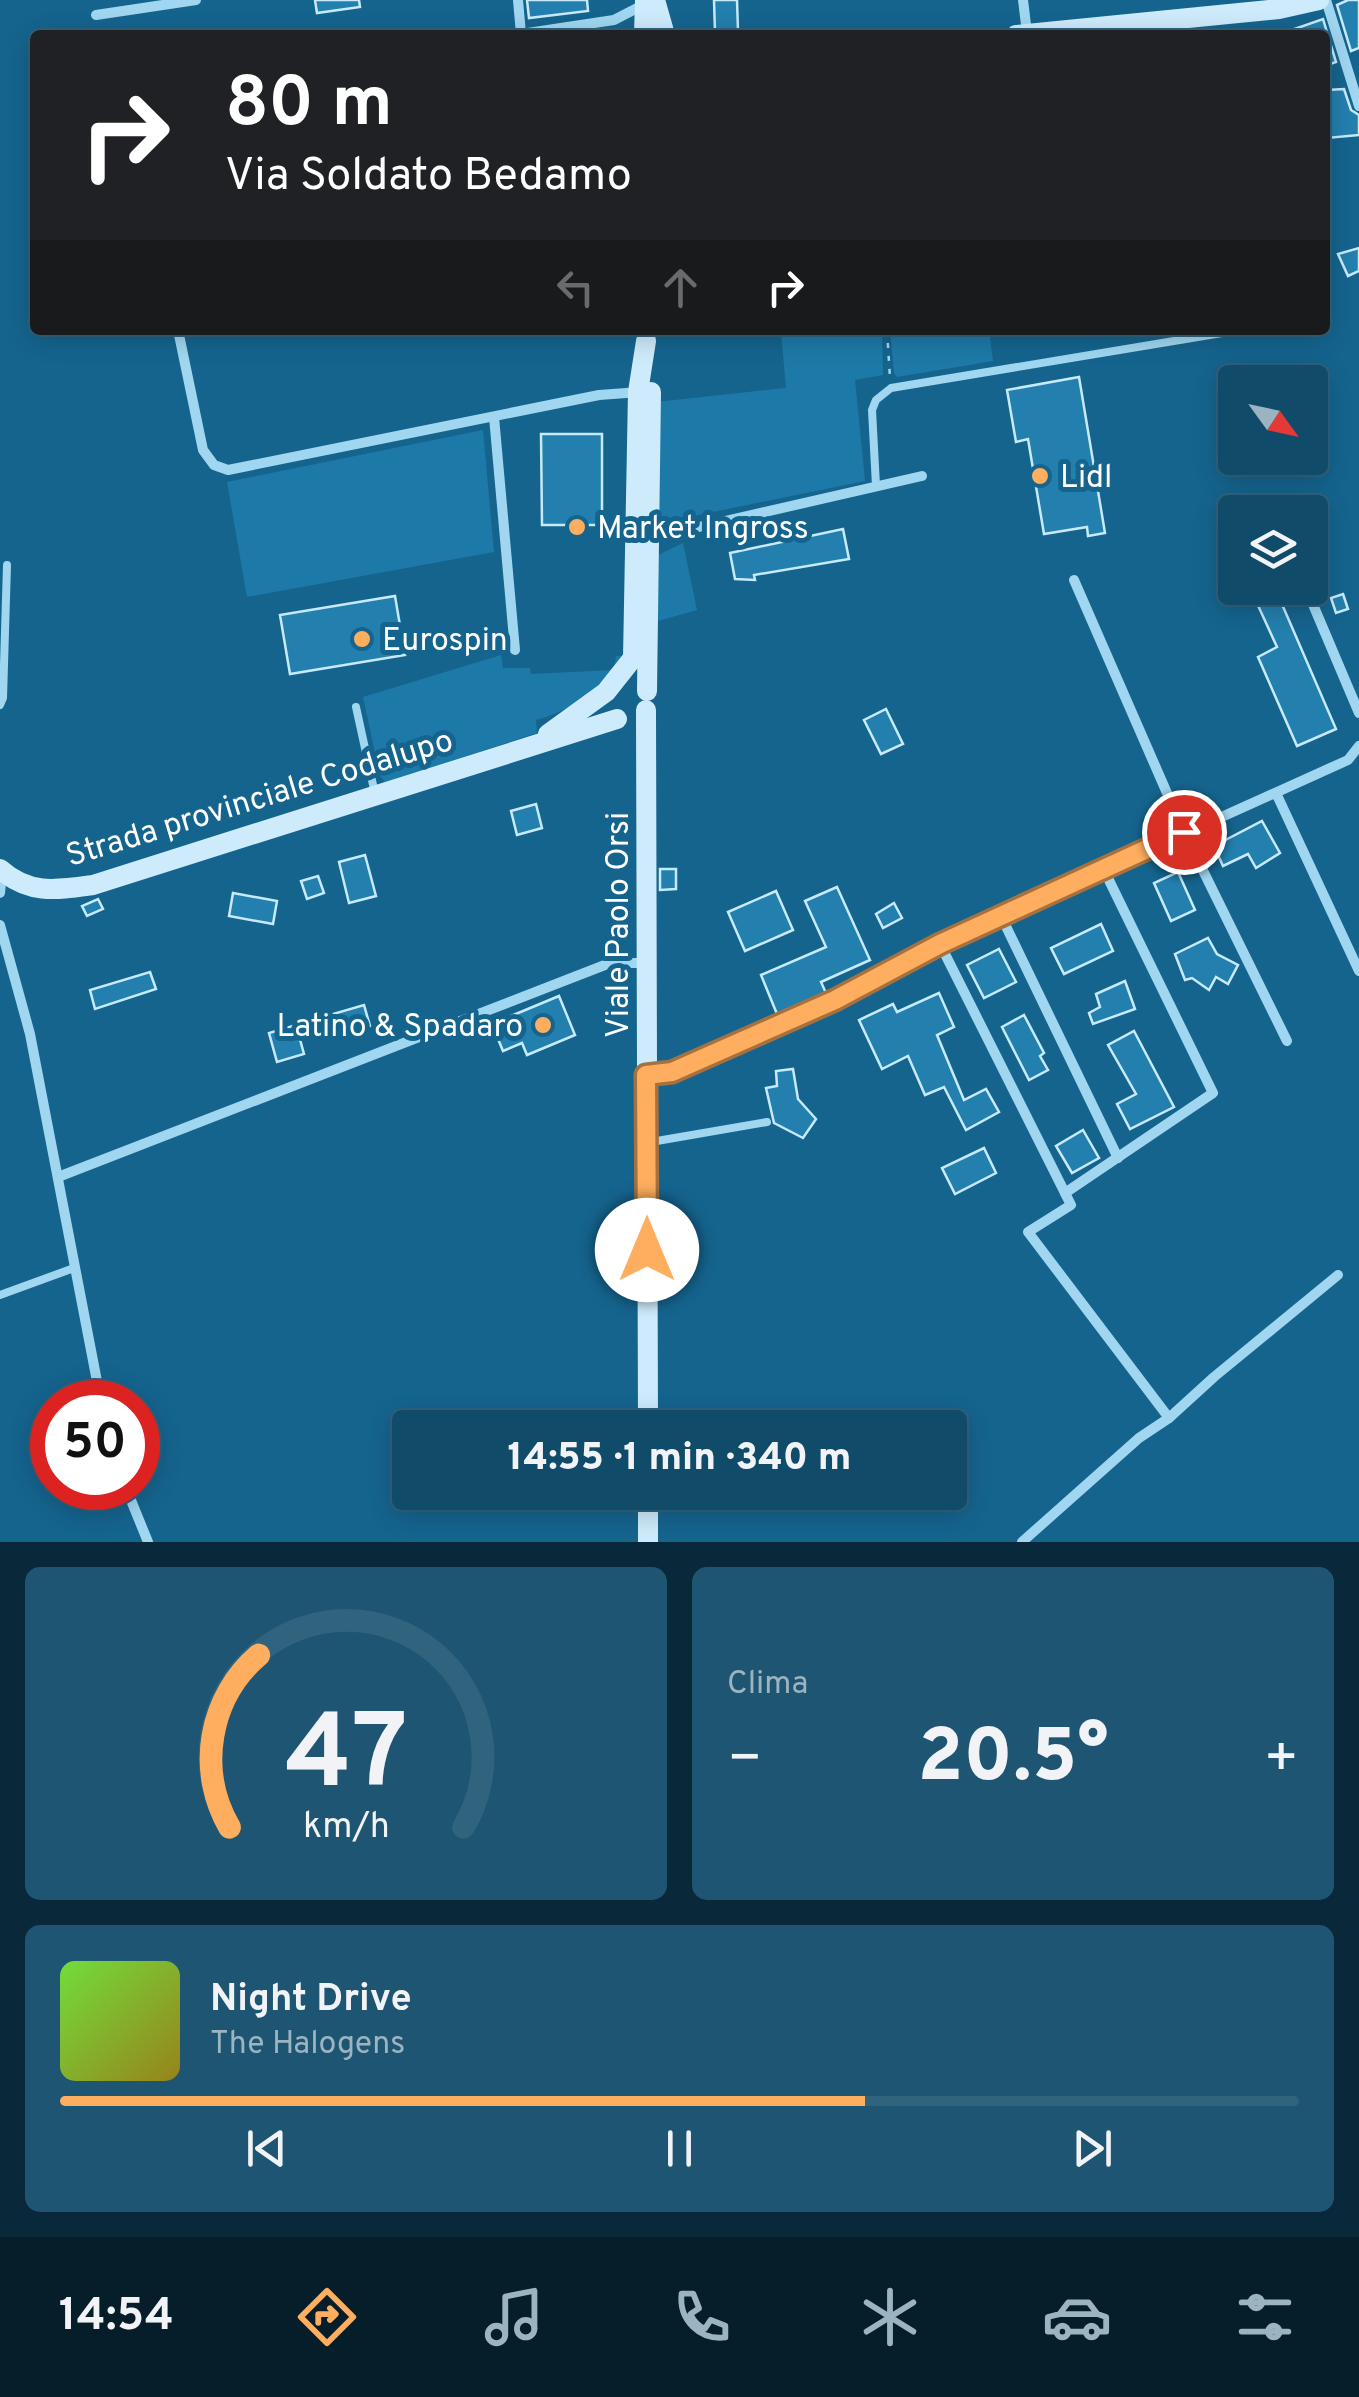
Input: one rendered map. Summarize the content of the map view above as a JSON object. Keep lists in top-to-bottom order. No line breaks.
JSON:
{"streets":{"main road":["Strada provinciale Codalupo","Viale Paolo Orsi"]},"crossings":[["Strada provinciale Codalupo","Viale Paolo Orsi"]],"places":["Lidl","Market Ingross","Eurospin","Latino & Spadaro"],"north":"bottom right","page":{"turn":["80 m","Via Soldato Bedamo"],"limit":"50","trip":"14:55 · 1 min · 340 m","tile":"Clima","heat":["−","20.5°","+"],"song":["Night Drive","The Halogens"],"tabs":"14:54","gauge":["47","km/h"]}}
